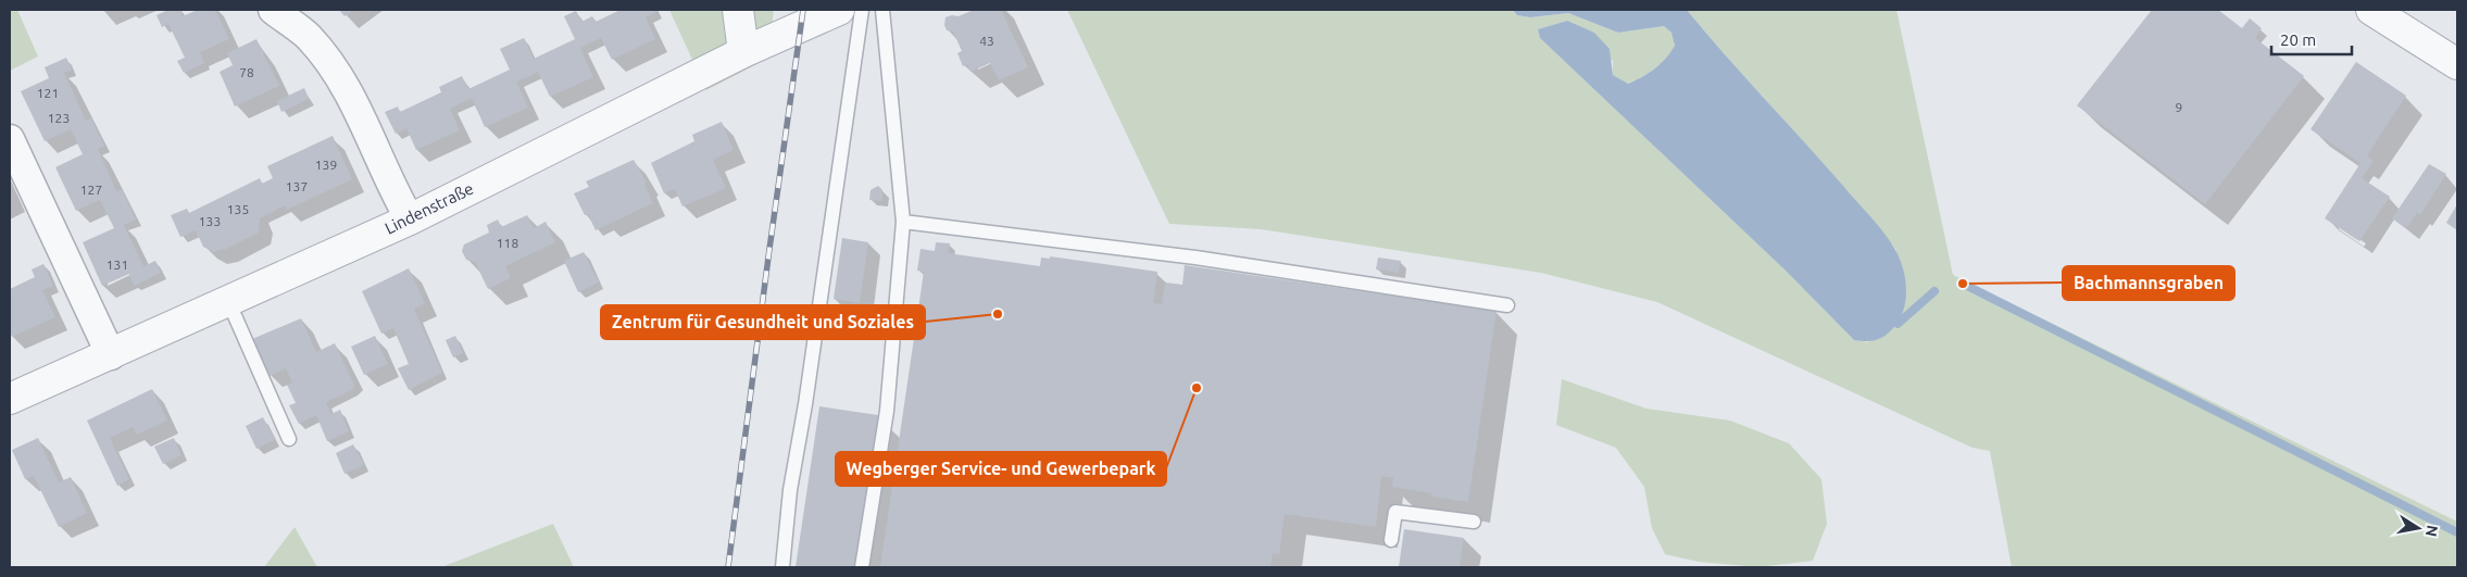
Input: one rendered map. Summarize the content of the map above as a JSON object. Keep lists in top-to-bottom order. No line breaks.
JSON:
{"streets":{"street":["Lindenstraße"]},"places":["Bachmannsgraben","Zentrum für Gesundheit und Soziales","Wegberger Service- und Gewerbepark"],"house_numbers":["43","78","121","9","123","139","137","127","135","133","118","131"],"scale_bar":"20 m","north":"right"}
